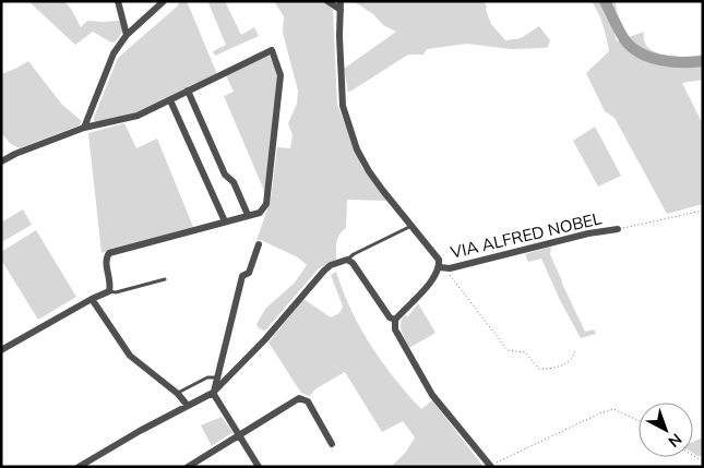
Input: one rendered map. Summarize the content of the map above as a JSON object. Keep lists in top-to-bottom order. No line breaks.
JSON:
{"streets":{"street":["VIA ALFRED NOBEL"]},"north":"bottom right"}
